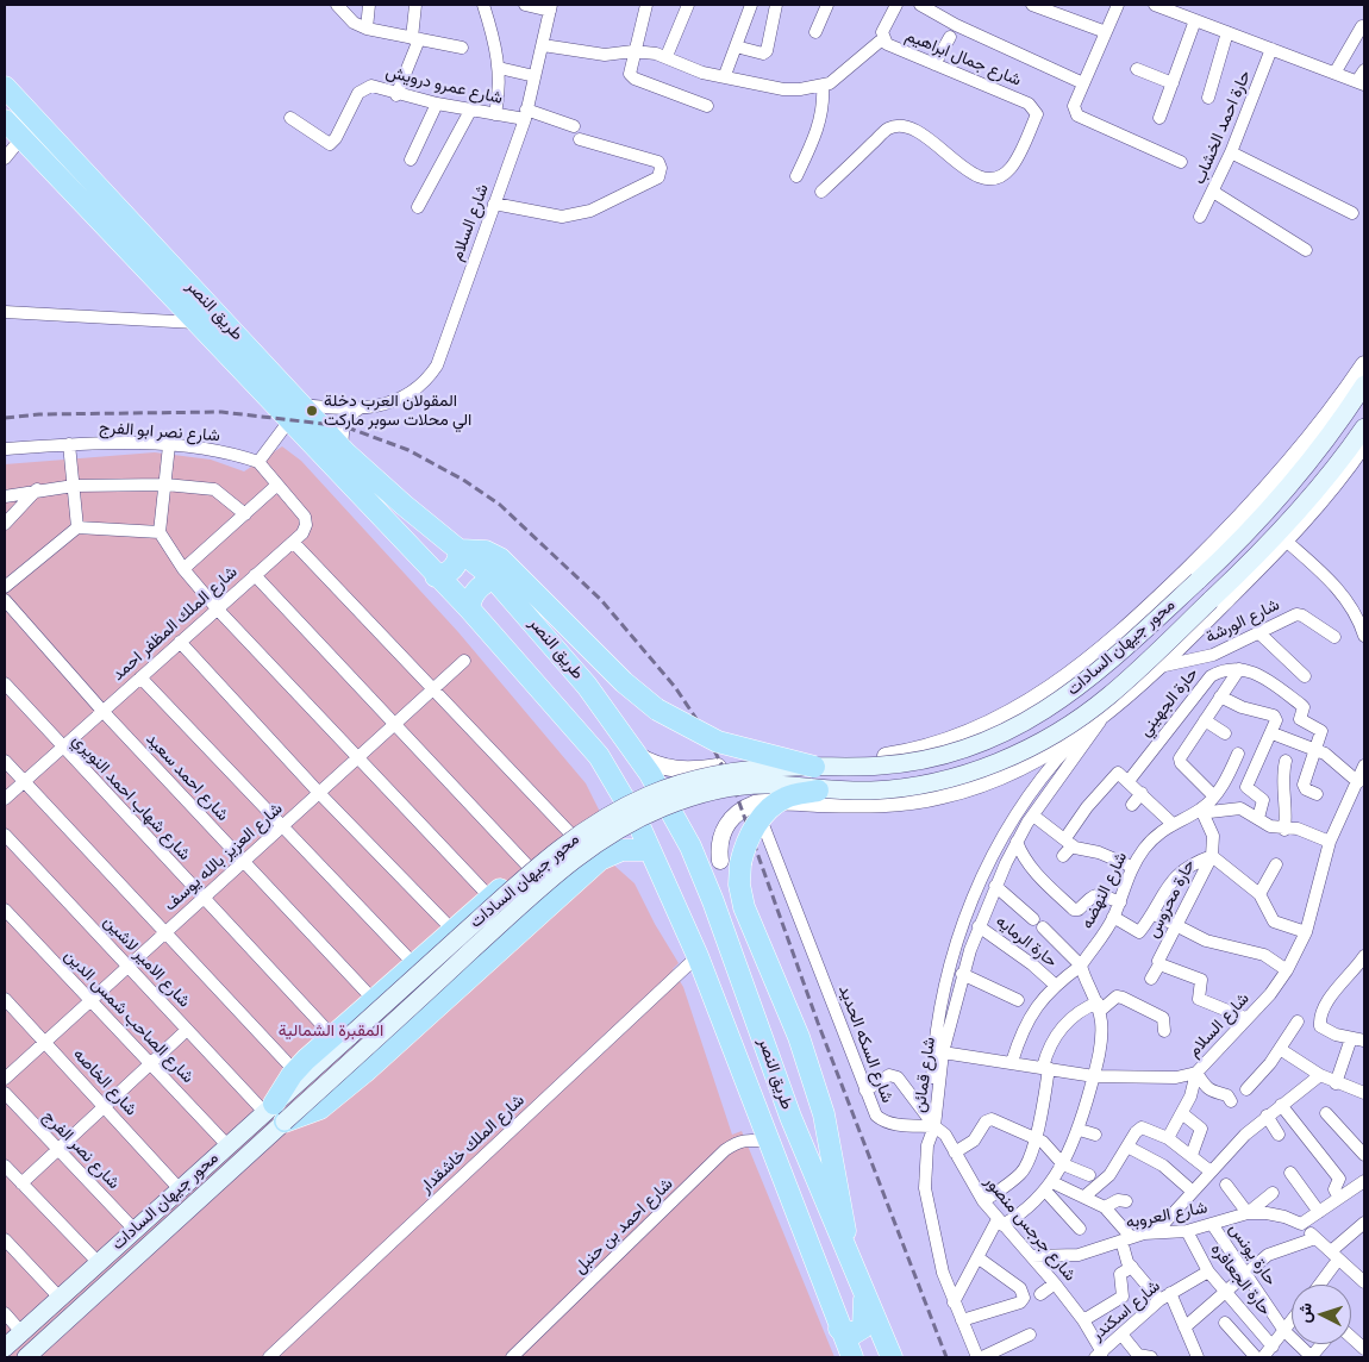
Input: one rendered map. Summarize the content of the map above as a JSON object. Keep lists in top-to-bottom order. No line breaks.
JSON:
{"streets":{"highway":["طريق النصر"],"main road":["محور جيهان السادات"],"street":["شارع جمال ابراهيم","شارع عمرو درويش","حارة احمد الخشاب","شارع السلام","شارع نصر ابو الفرج","شارع الورشة","شارع الملك المظفر احمد","حارة الجهيني","شارع احمد سعيد","شارع شهاب احمد النويري","شارع العزيز بالله يوسف","شارع النهضه","حارة محروس","حارة الرمايه","شارع الامير لاشين","شارع الصاحب شمس الدين","شارع السكه الحديد","شارع قمائن","شارع الخاصه","شارع الملك خاشقدار","شارع نصر الفرج","شارع العروبه","شارع احمد بن حنبل","شارع جرجس منصور","حارة يونس","حارة الجعافره","شارع اسكندر"]},"crossings":[["شارع عمرو درويش","شارع السلام"],["شارع السلام","طريق النصر"],["شارع السلام","شارع النهضه"],["شارع السلام","حارة محروس"],["شارع السلام","شارع قمائن"],["طريق النصر","شارع الملك خاشقدار"],["طريق النصر","شارع احمد بن حنبل"],["شارع نصر ابو الفرج","شارع الملك المظفر احمد"],["شارع الملك المظفر احمد","شارع احمد سعيد"],["شارع الملك المظفر احمد","شارع شهاب احمد النويري"],["محور جيهان السادات","شارع الامير لاشين"],["محور جيهان السادات","شارع الصاحب شمس الدين"],["محور جيهان السادات","شارع الخاصه"],["محور جيهان السادات","شارع نصر الفرج"],["شارع احمد سعيد","شارع العزيز بالله يوسف"],["شارع شهاب احمد النويري","شارع العزيز بالله يوسف"],["شارع العزيز بالله يوسف","شارع الامير لاشين"],["شارع العزيز بالله يوسف","شارع الصاحب شمس الدين"],["شارع العزيز بالله يوسف","شارع الخاصه"],["شارع النهضه","حارة محروس"],["شارع النهضه","حارة الرمايه"],["حارة الرمايه","شارع قمائن"],["شارع السكه الحديد","شارع قمائن"],["شارع السكه الحديد","شارع جرجس منصور"],["شارع قمائن","شارع جرجس منصور"],["شارع العروبه","شارع جرجس منصور"],["شارع العروبه","حارة يونس"],["شارع العروبه","حارة الجعافره"],["شارع جرجس منصور","شارع اسكندر"],["حارة الجعافره","شارع اسكندر"]],"parks":["المقبرة الشمالية"],"places":["المقولان العرب دخلة الي محلات سوبر ماركت"],"north":"left"}
